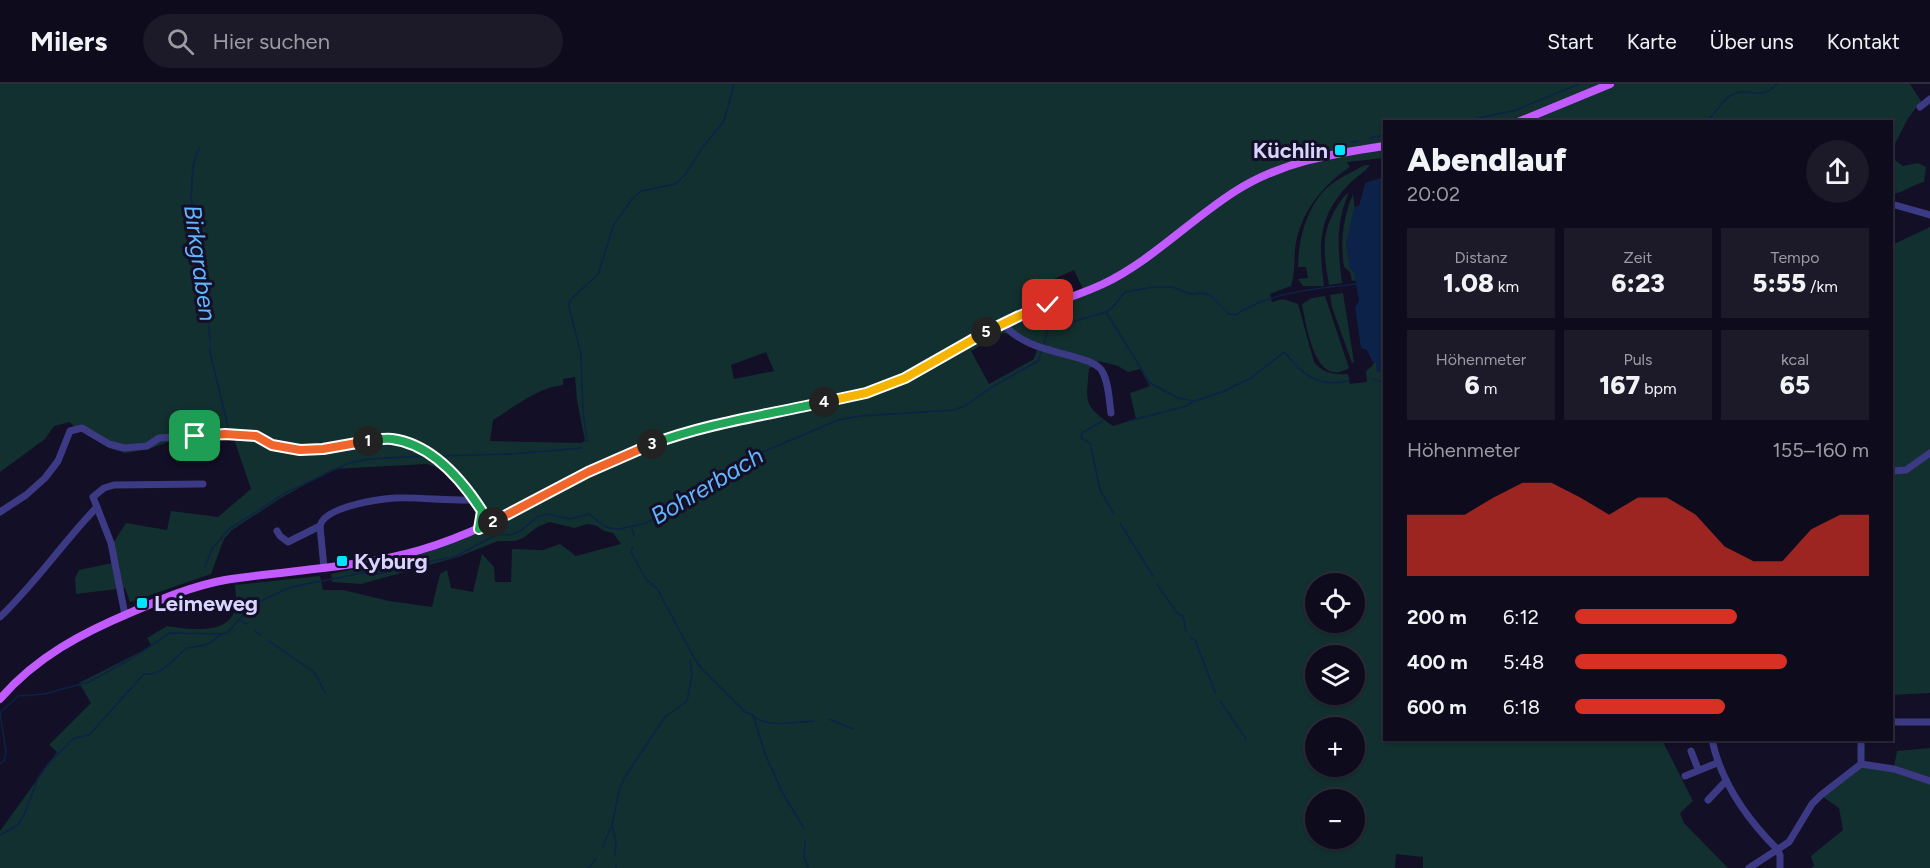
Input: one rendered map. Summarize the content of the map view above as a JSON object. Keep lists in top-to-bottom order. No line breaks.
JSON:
{"water":["Birkgraben","Bohrerbach"],"places":{"transit":["Küchlin","Kyburg","Leimeweg"]},"page":{"header":"Milers","search":"Hier suchen","nav":["Start","Karte","Über uns","Kontakt"],"heading":["Abendlauf","20:02"],"stats":[["Distanz","1.08 km"],["Zeit","6:23"],["Tempo","5:55 /km"],["Höhenmeter","6 m"],["Puls","167 bpm"],["kcal","65"]],"pins":["5","4","1","3","2"],"chart":["Höhenmeter","155–160 m"],"map_buttons":["+","−"],"list":[{"name":"200 m","note":"6:12"},{"name":"400 m","note":"5:48"},{"name":"600 m","note":"6:18"}]}}
